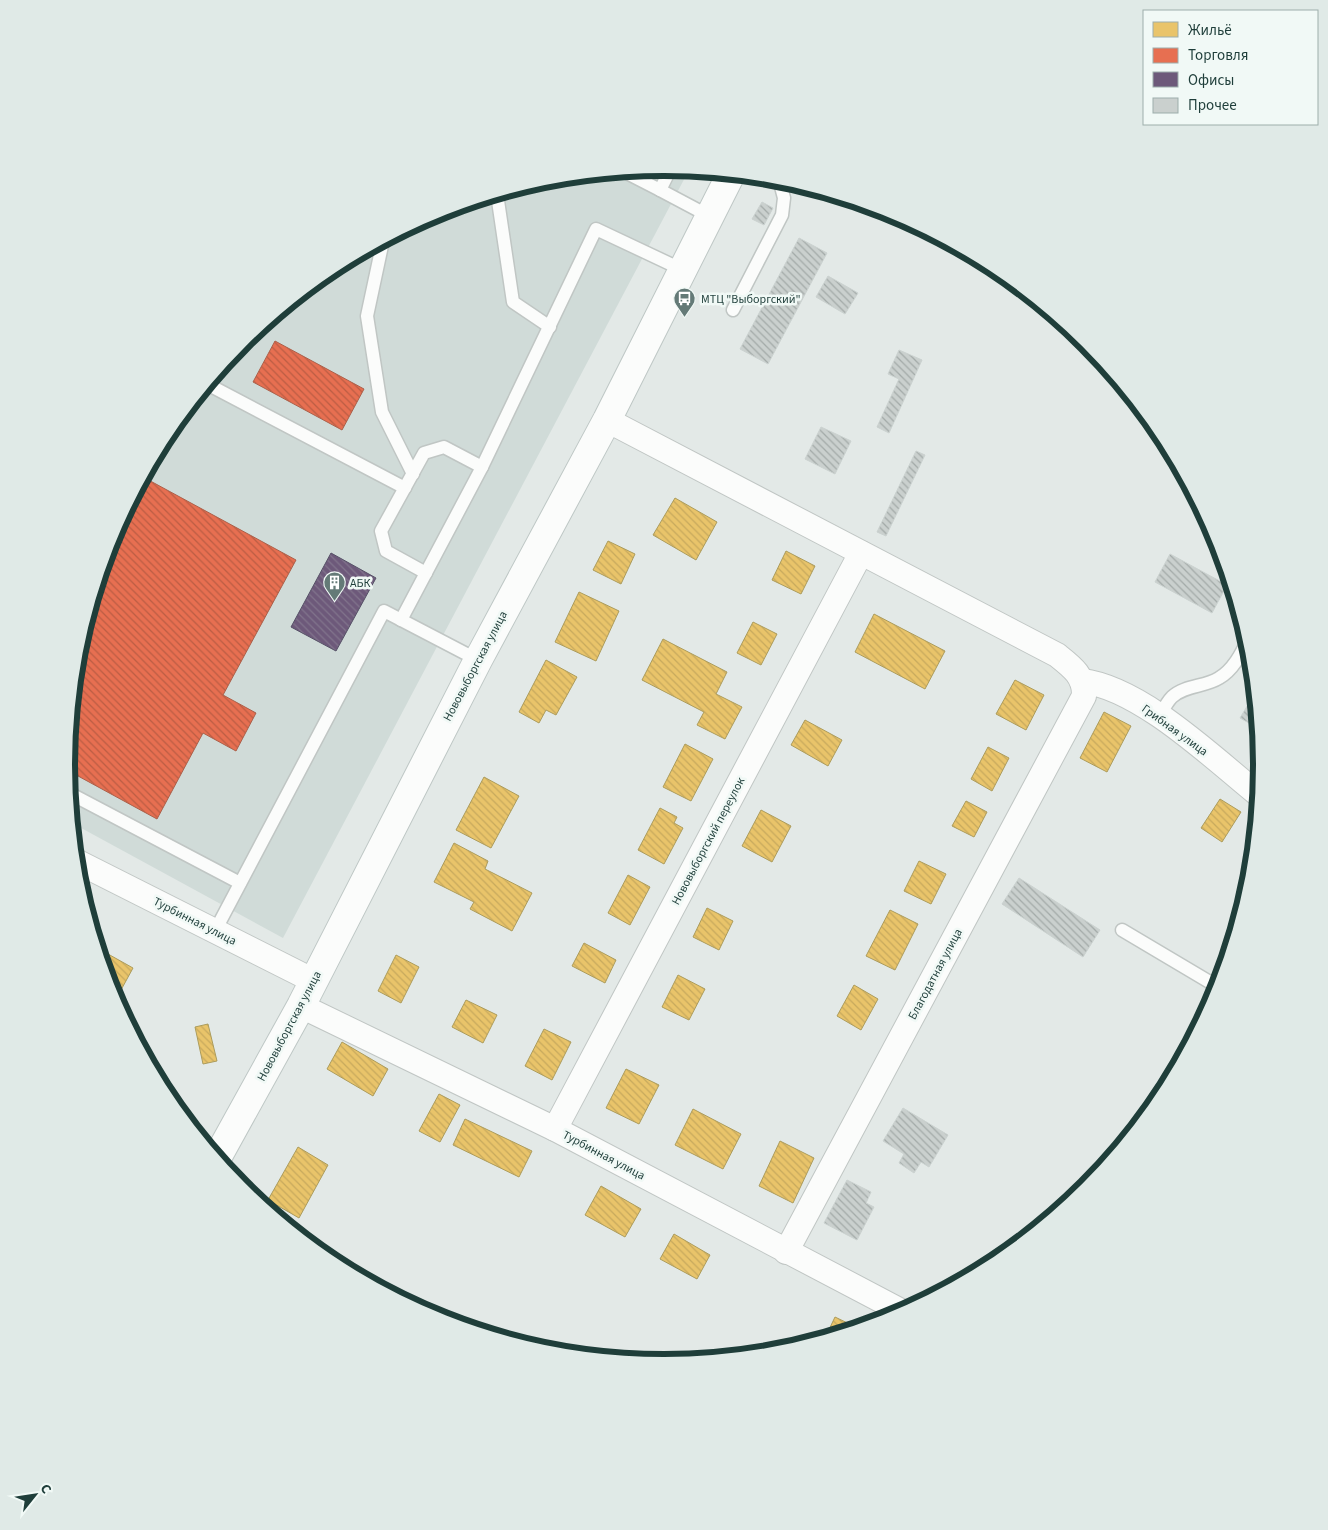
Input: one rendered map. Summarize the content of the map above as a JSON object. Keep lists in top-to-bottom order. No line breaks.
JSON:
{"streets":{"street":["Нововыборгская улица","Грибная улица","Нововыборгский переулок","Турбинная улица","Благодатная улица"]},"crossings":[["Нововыборгская улица","Турбинная улица"],["Грибная улица","Благодатная улица"],["Нововыборгский переулок","Турбинная улица"],["Турбинная улица","Благодатная улица"]],"places":{"bus stop":["МТЦ \"Выборгский\""],"building":["АБК"]},"legend":["Жильё","Торговля","Офисы","Прочее"],"north":"top right"}
